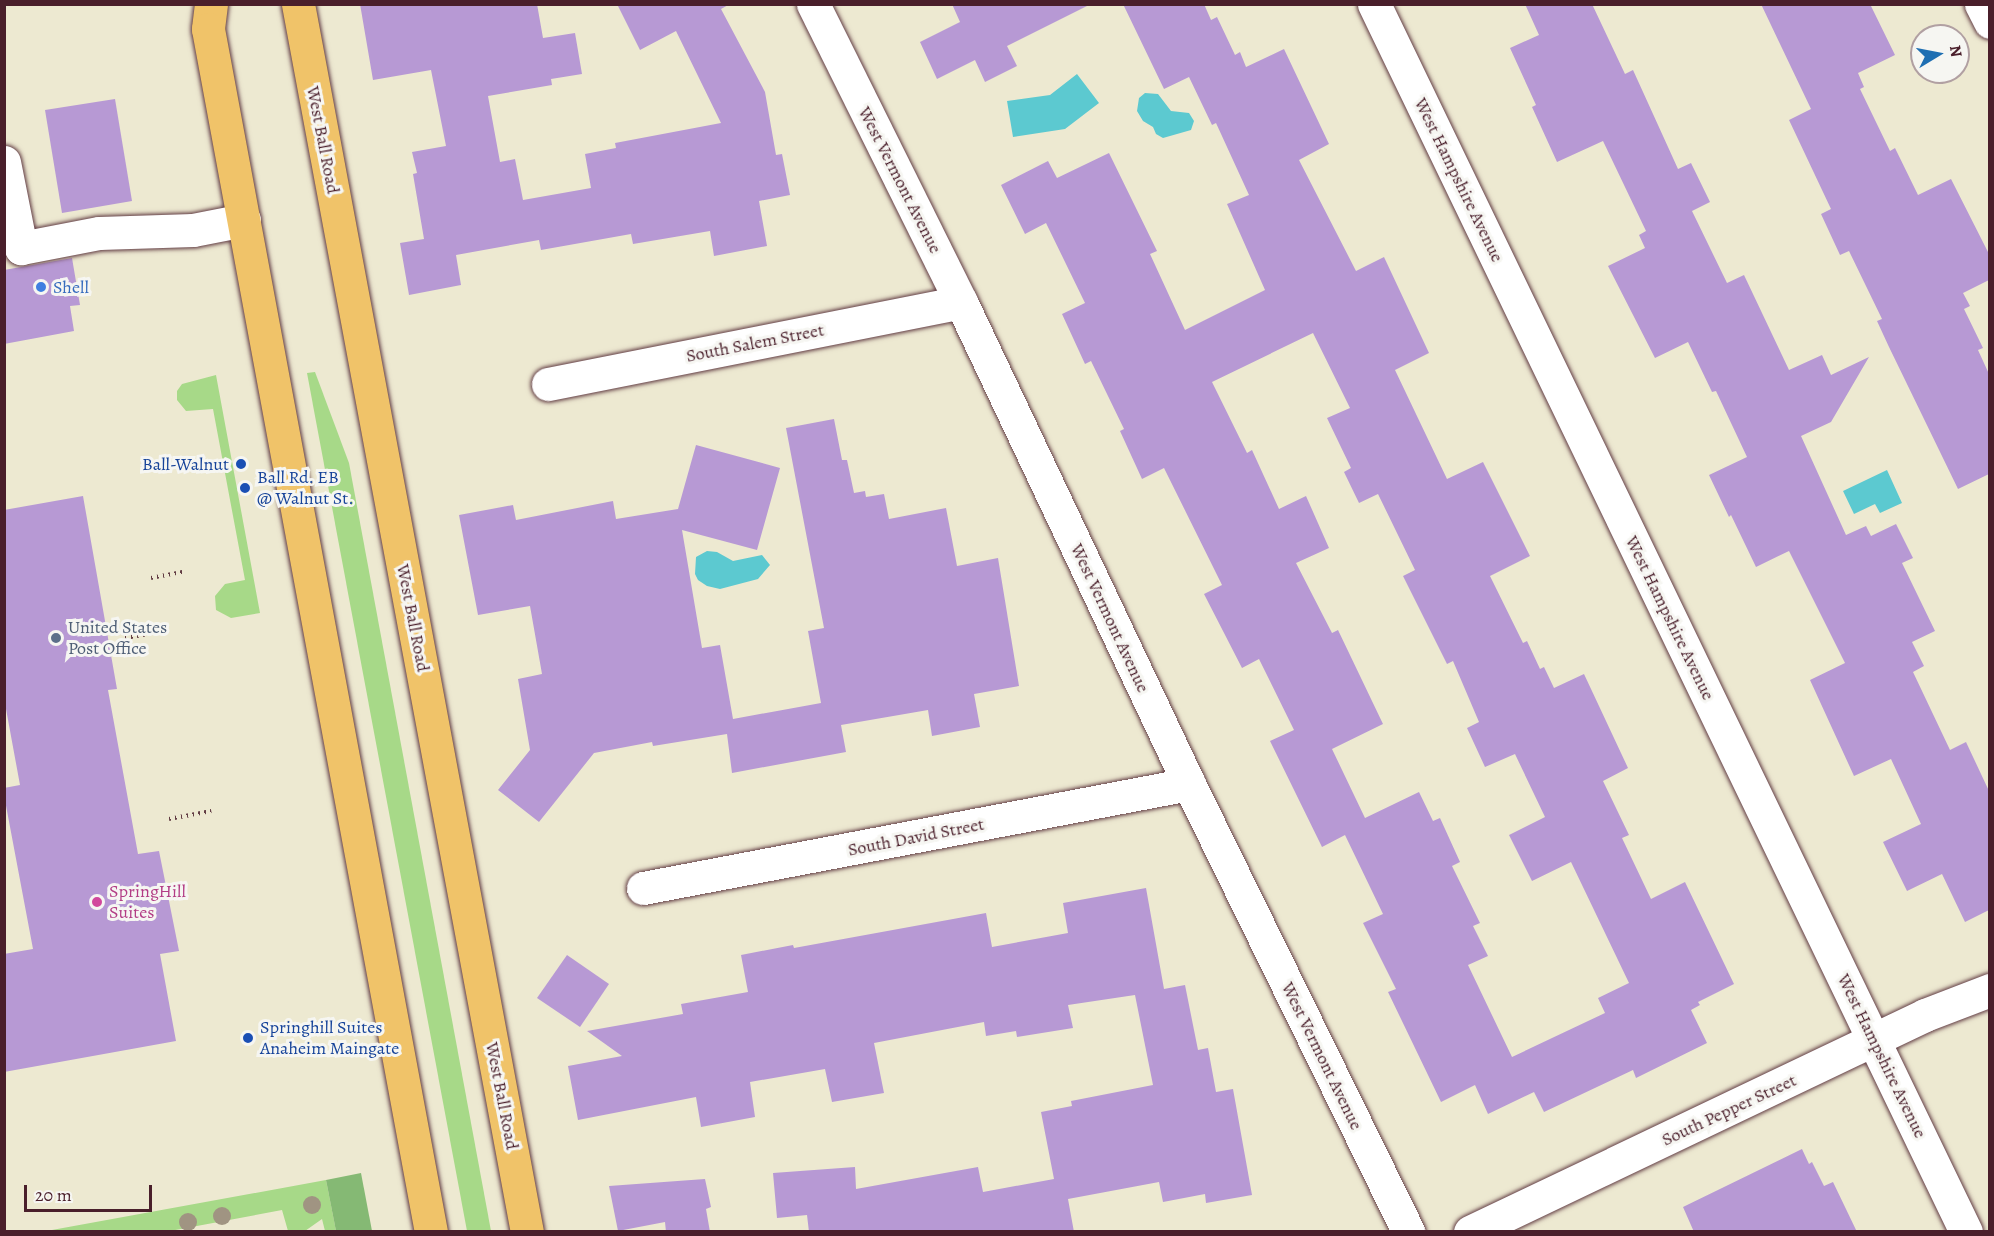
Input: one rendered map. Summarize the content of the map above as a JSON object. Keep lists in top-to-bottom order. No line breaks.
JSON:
{"streets":{"main road":["West Ball Road"],"street":["West Vermont Avenue","West Hampshire Avenue","South Salem Street","South David Street","South Pepper Street"]},"crossings":[["West Vermont Avenue","South Salem Street"],["West Vermont Avenue","South David Street"],["West Hampshire Avenue","South Pepper Street"]],"places":["Shell","Ball-Walnut","Ball Rd. EB @ Walnut St.","United States Post Office","SpringHill Suites","Springhill Suites Anaheim Maingate"],"scale_bar":"20 m","north":"right"}
